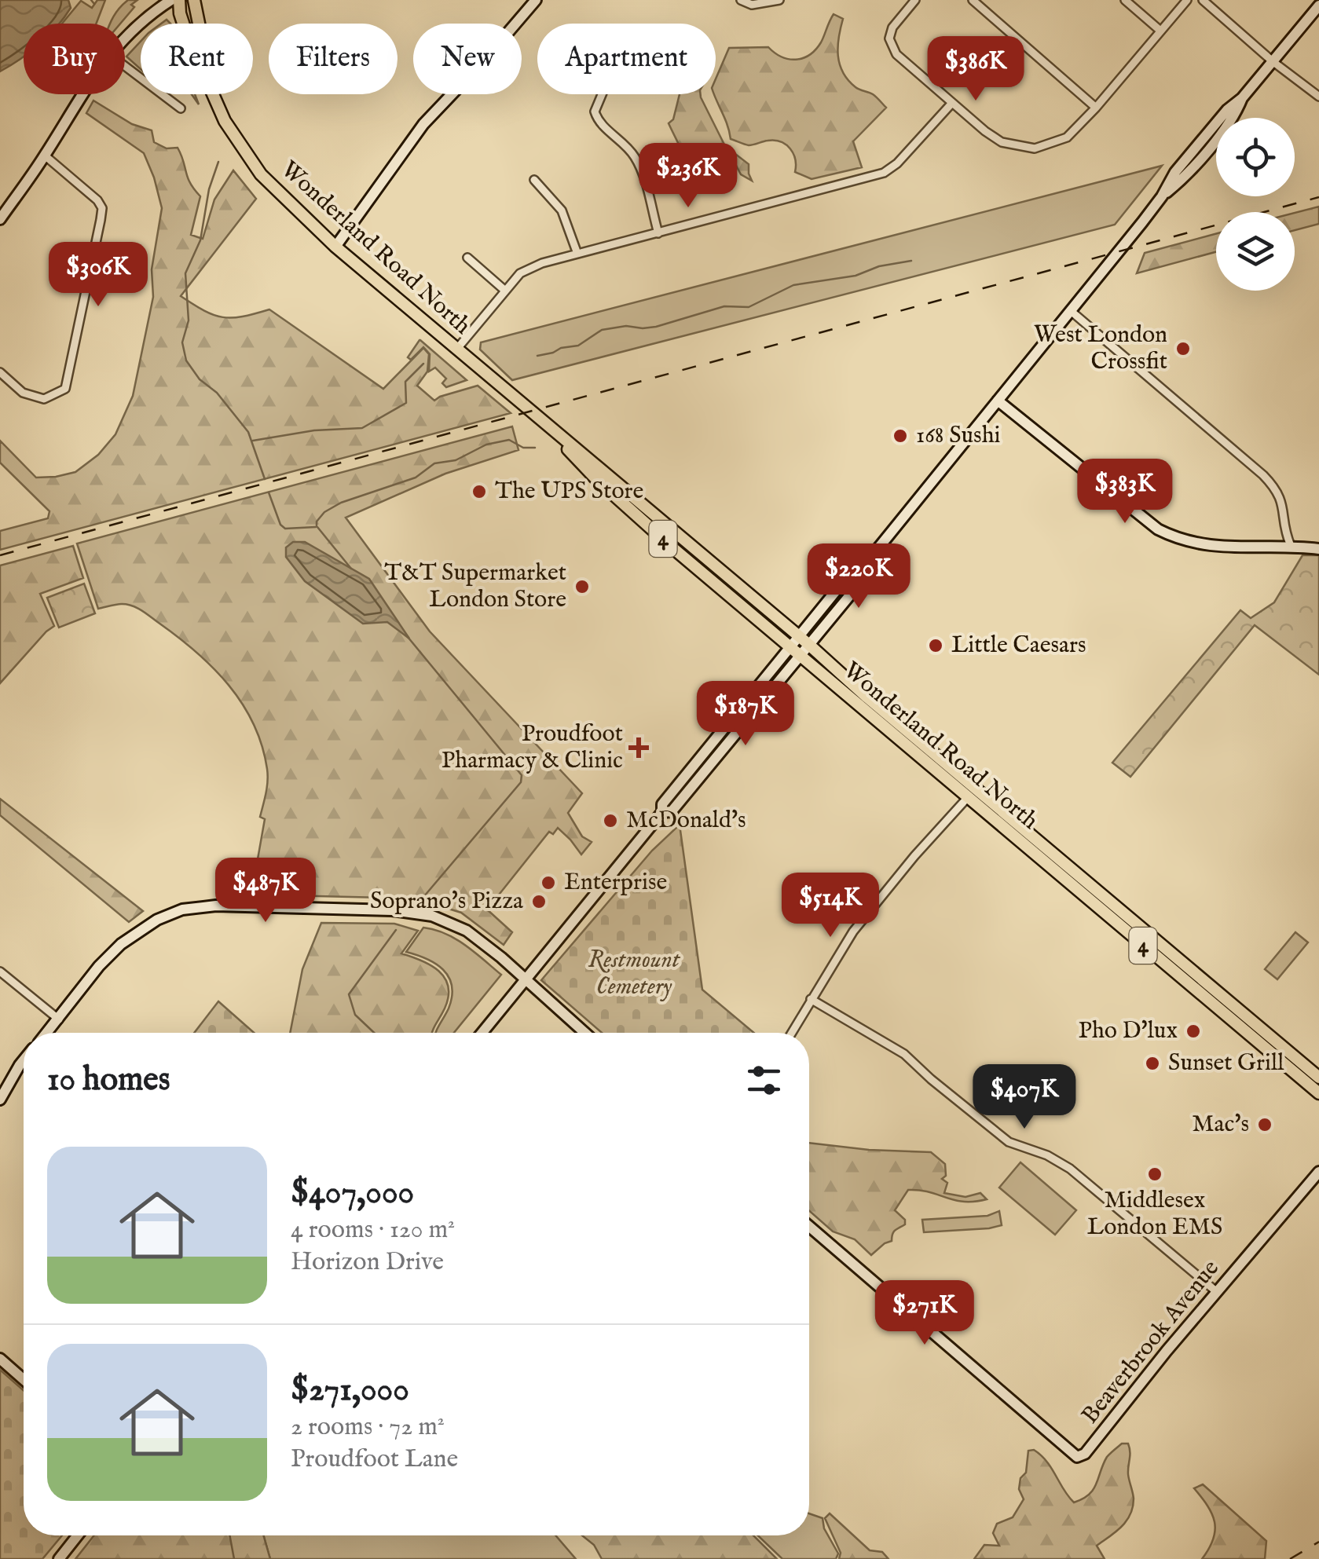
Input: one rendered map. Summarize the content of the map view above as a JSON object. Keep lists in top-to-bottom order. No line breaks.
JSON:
{"streets":{"main road":["Wonderland Road North","4"],"street":["Beaverbrook Avenue"]},"parks":["Restmount Cemetery"],"places":{"other":["West London Crossfit","168 Sushi","The UPS Store","T&T Supermarket London Store","Little Caesars","McDonald's","Enterprise","Soprano's Pizza","Pho D'lux","Sunset Grill","Mac's","Middlesex London EMS"],"health":["Proudfoot Pharmacy & Clinic"]},"page":{"chip":["Buy","Rent","Filters","New","Apartment"],"price":["$386K","$236K","$306K","$383K","$220K","$187K","$487K","$514K","$407K","$271K"],"heading":"10 homes","list":[{"name":"$407,000","note":"4 rooms · 120 m² · Horizon Drive"},{"name":"$271,000","note":"2 rooms · 72 m² · Proudfoot Lane"}]}}
